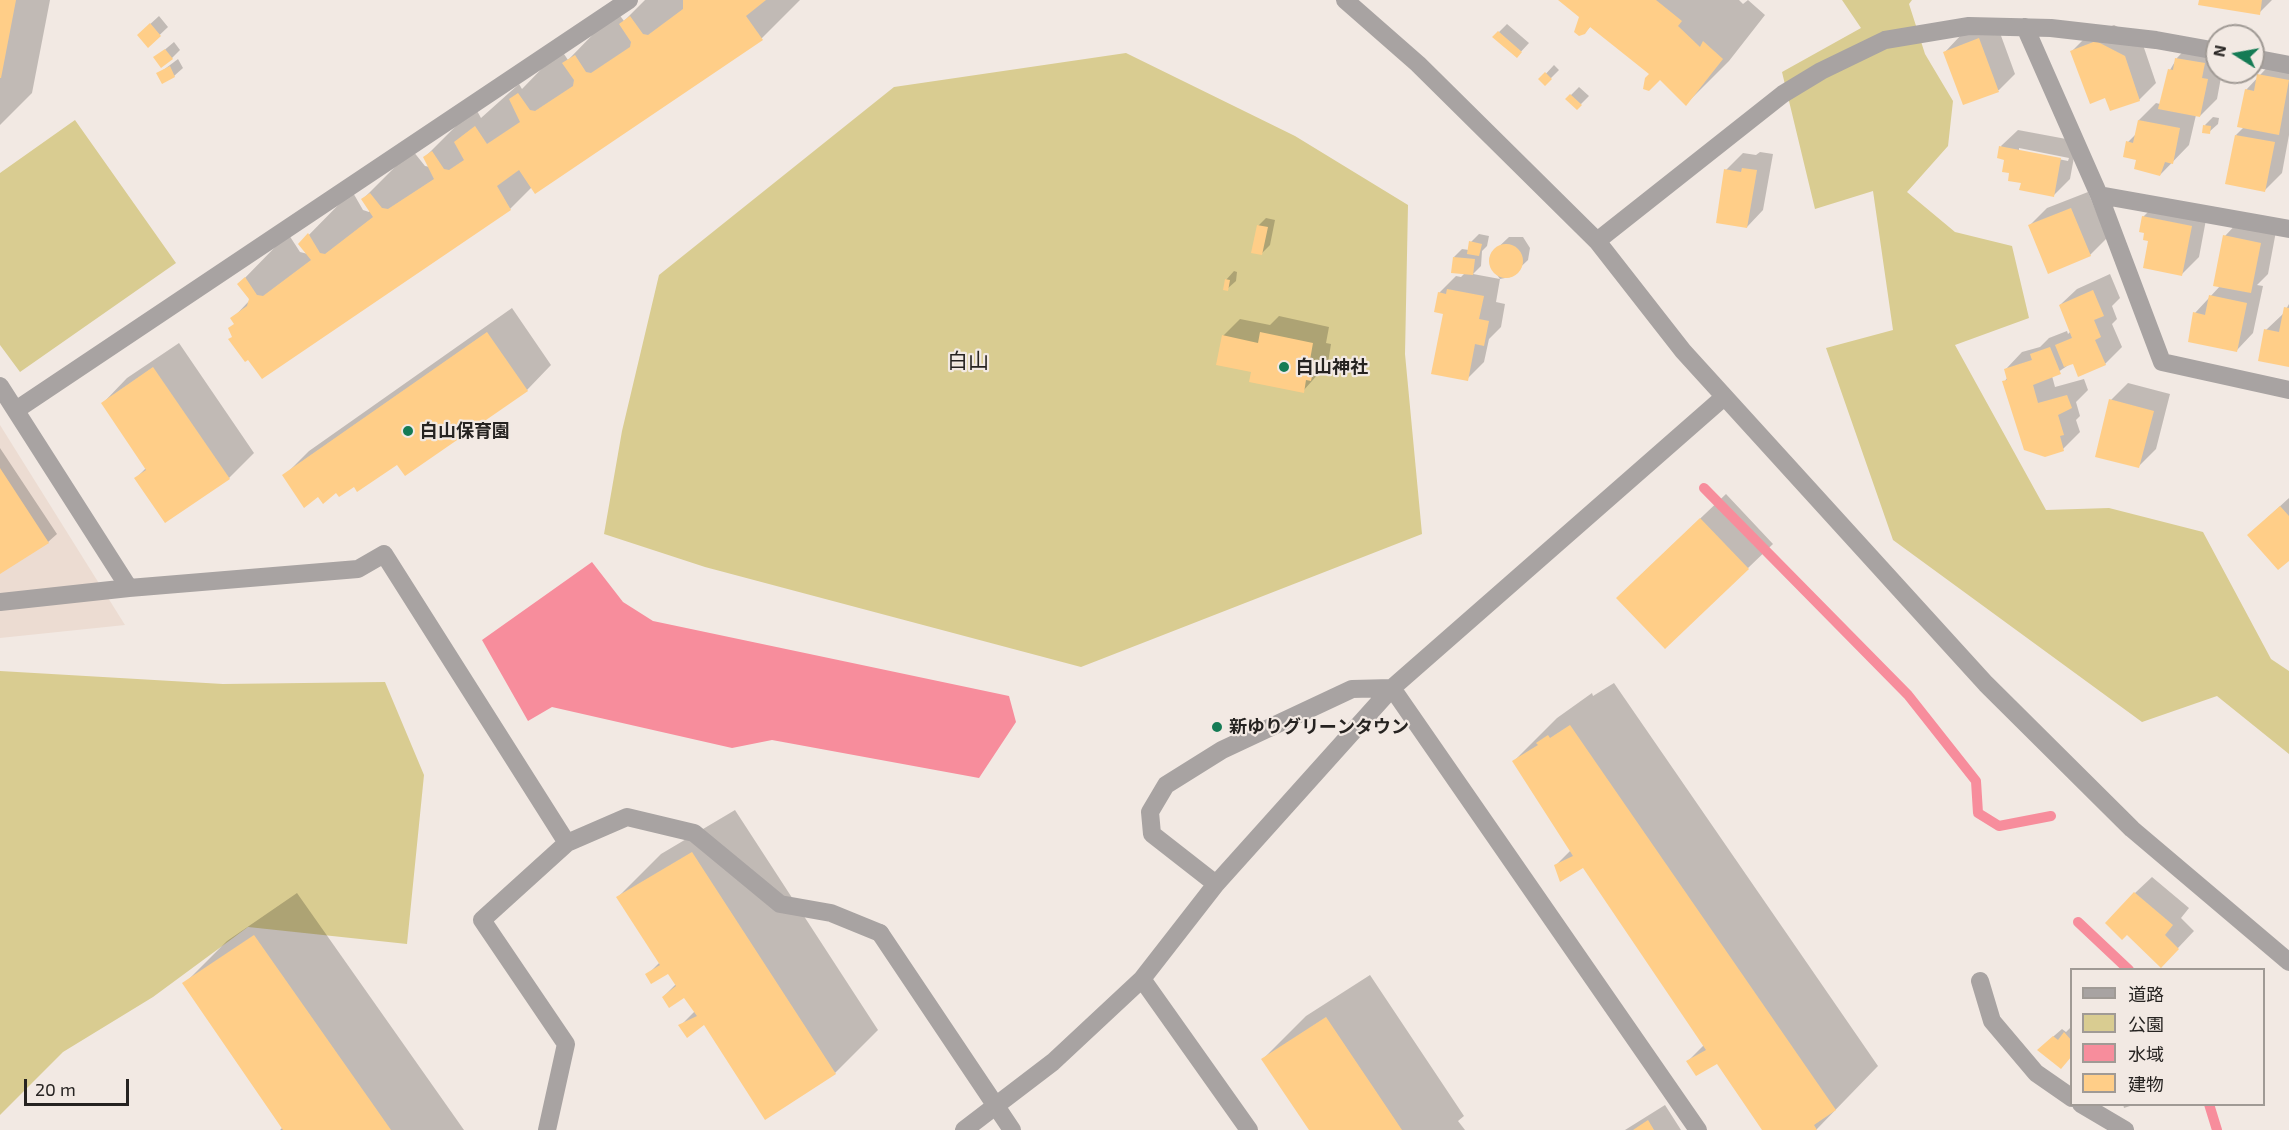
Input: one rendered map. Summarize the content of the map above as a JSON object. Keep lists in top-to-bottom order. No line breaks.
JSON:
{"districts":["白山"],"places":["白山神社","白山保育園","新ゆりグリーンタウン"],"legend":["道路","公園","水域","建物"],"scale_bar":"20 m","north":"left"}
